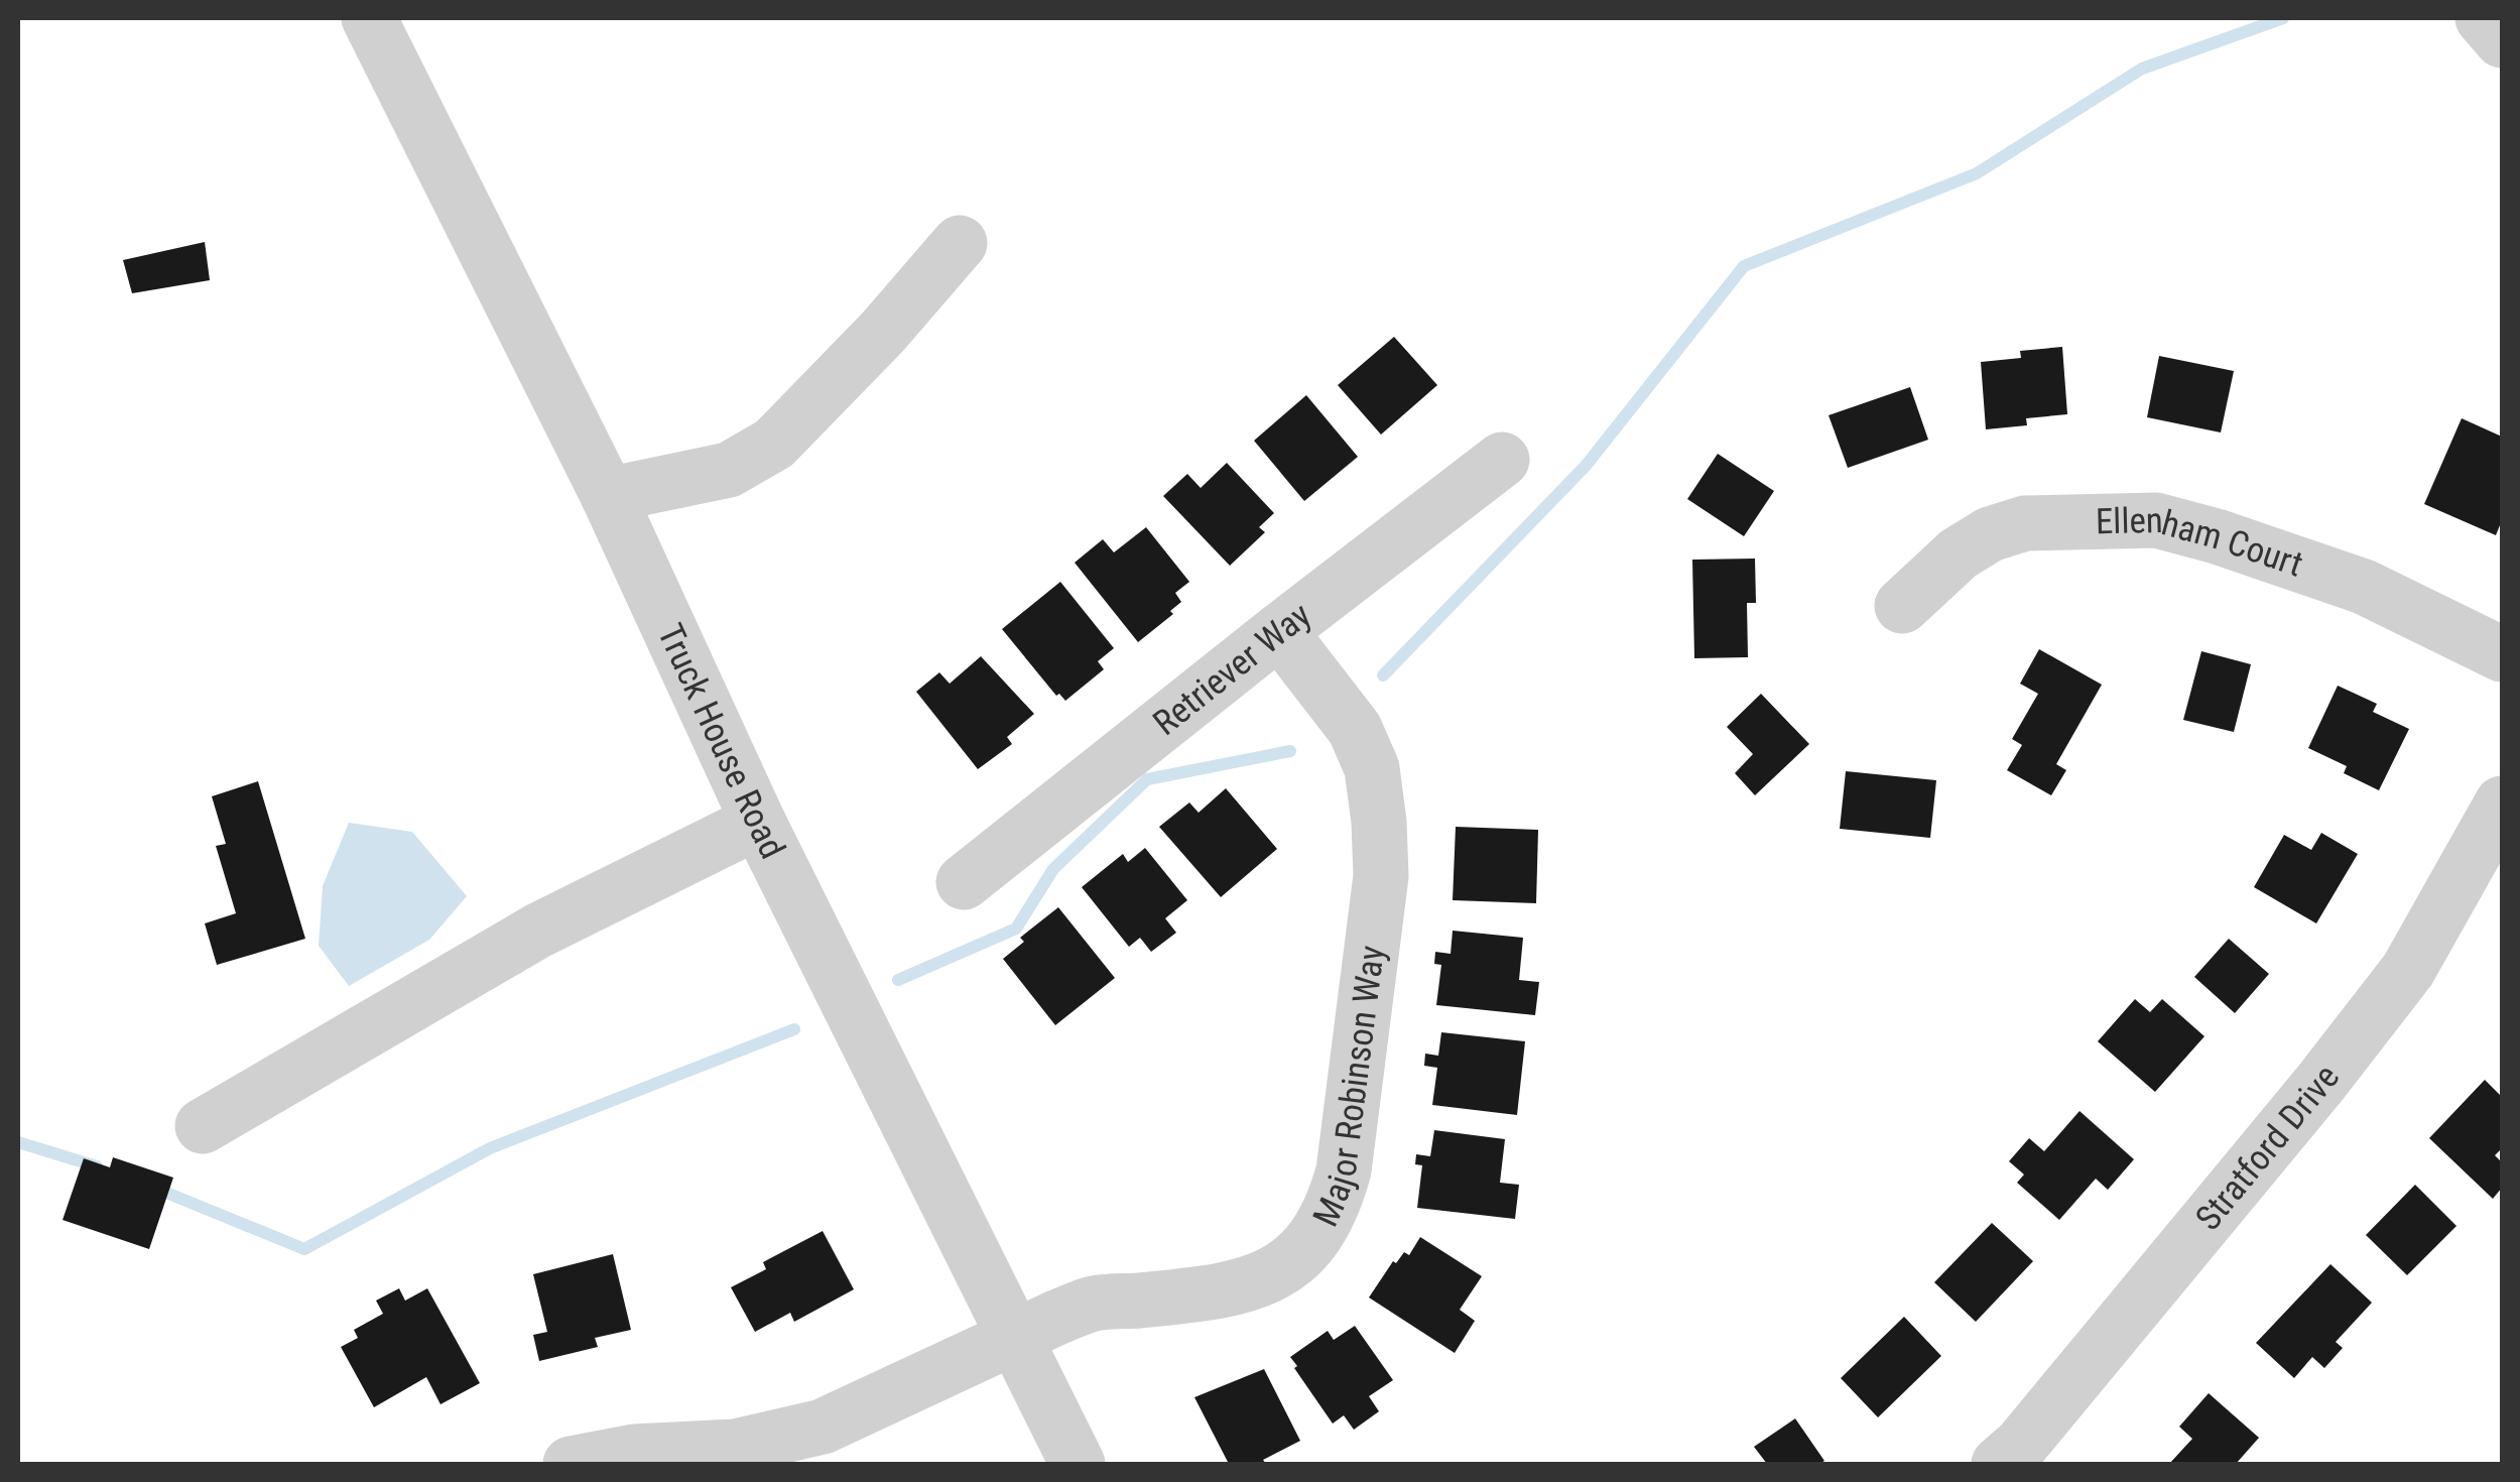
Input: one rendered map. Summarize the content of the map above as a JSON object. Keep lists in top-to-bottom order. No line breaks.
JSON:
{"streets":{"street":["Ellenham Court","Retriever Way","Truck House Road","Major Robinson Way","Stratford Drive"]},"crossings":[["Retriever Way","Major Robinson Way"],["Truck House Road","Major Robinson Way"]]}
